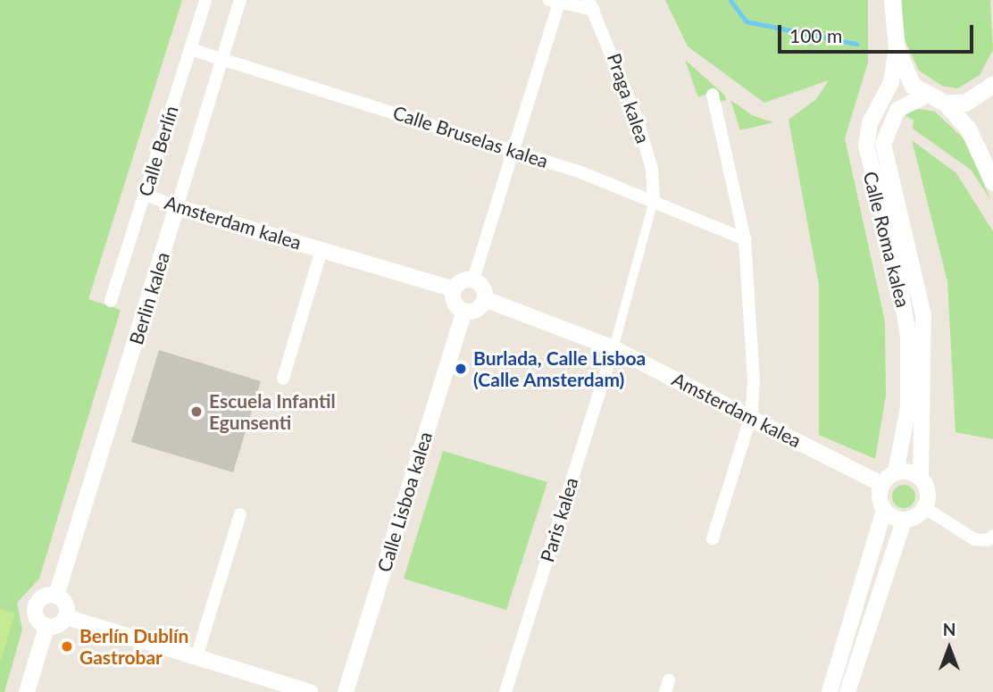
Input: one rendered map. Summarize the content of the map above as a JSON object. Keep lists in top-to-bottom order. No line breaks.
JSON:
{"streets":{"street":["Praga kalea","Calle Bruselas kalea","Calle Berlín","Amsterdam kalea","Calle Roma kalea","Berlin kalea","Calle Lisboa kalea","Paris kalea"]},"crossings":[["Praga kalea","Calle Bruselas kalea"],["Calle Bruselas kalea","Calle Berlín"],["Calle Bruselas kalea","Berlin kalea"],["Calle Berlín","Amsterdam kalea"],["Amsterdam kalea","Calle Roma kalea"],["Amsterdam kalea","Berlin kalea"],["Amsterdam kalea","Calle Lisboa kalea"],["Amsterdam kalea","Paris kalea"]],"places":["Burlada, Calle Lisboa (Calle Amsterdam)","Escuela Infantil Egunsenti","Berlín Dublín Gastrobar"],"scale_bar":"100 m","north":"top"}
